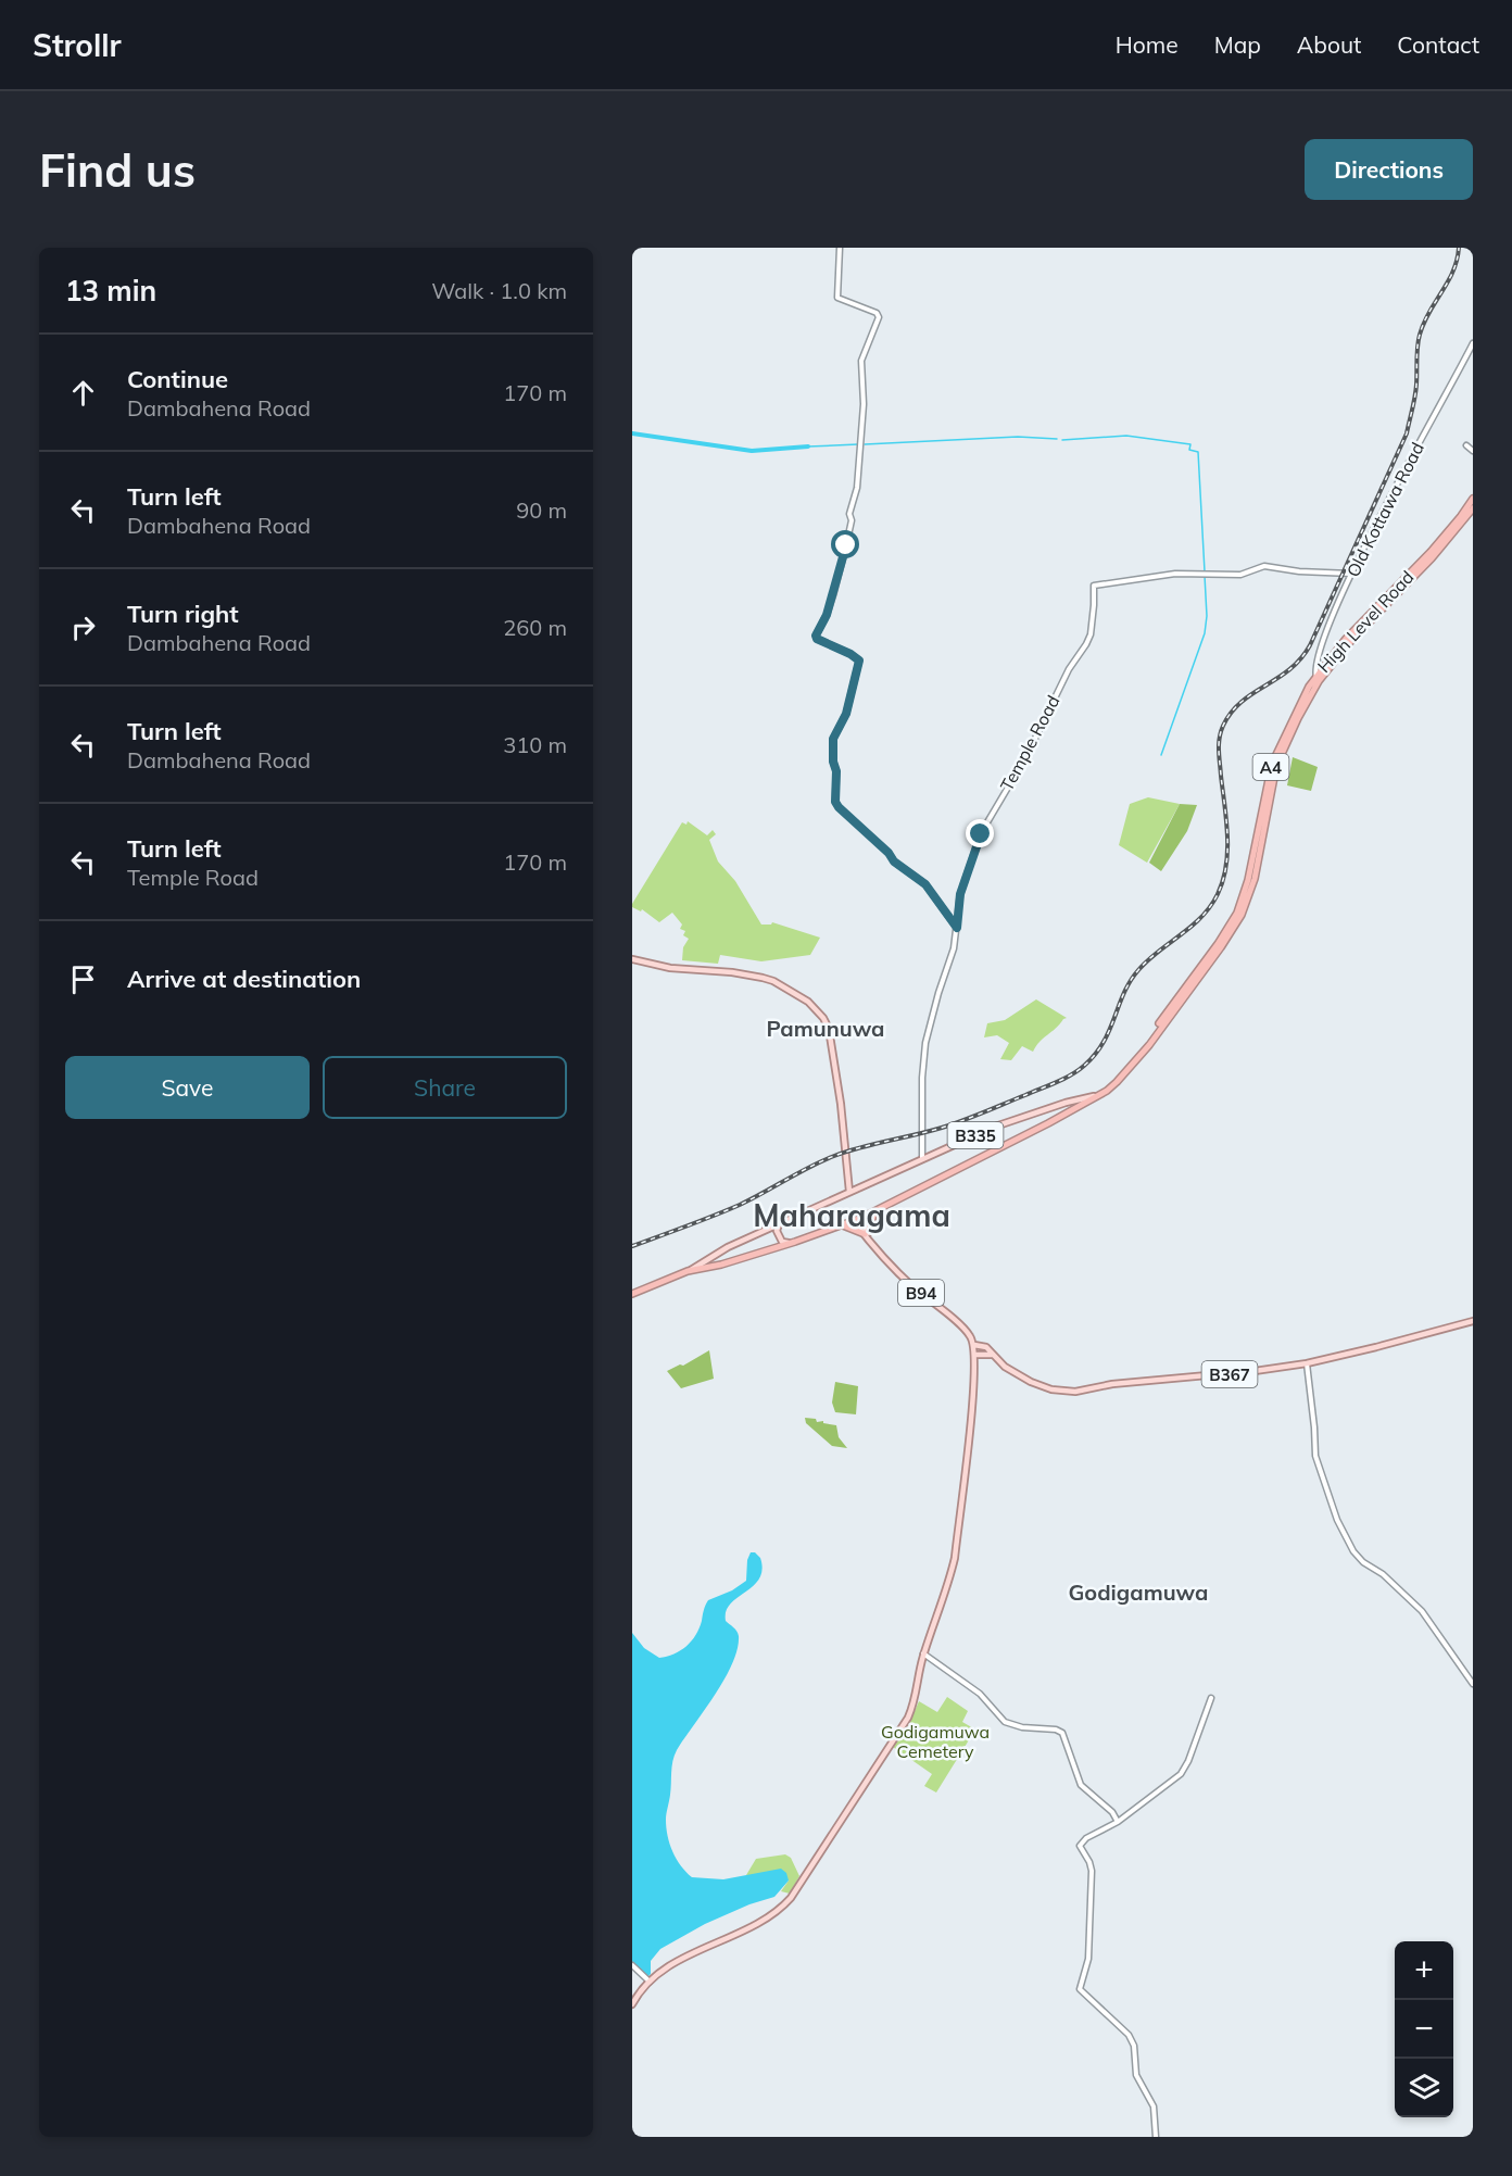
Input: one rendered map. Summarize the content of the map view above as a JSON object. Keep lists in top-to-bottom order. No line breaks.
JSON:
{"streets":{"highway":["High Level Road","A4"],"main road":["B335","B94","B367"],"street":["Old Kottawa Road","Temple Road"]},"crossings":[["Old Kottawa Road","High Level Road"],["Old Kottawa Road","Temple Road"],["High Level Road","B335"],["High Level Road","B94"],["Temple Road","B335"],["B94","B367"]],"districts":["Pamunuwa","Maharagama","Godigamuwa"],"parks":["Godigamuwa Cemetery"],"page":{"header":"Strollr","nav":["Home","Map","About","Contact"],"buttons":["Directions",["Save","Share"]],"title":"Find us","heading":["13 min","Walk · 1.0 km"],"list":[["Continue","Dambahena Road","170 m"],["Turn left","Dambahena Road","90 m"],["Turn right","Dambahena Road","260 m"],["Turn left","Dambahena Road","310 m"],["Turn left","Temple Road","170 m"],"Arrive at destination"],"map_buttons":["+","−"]}}
